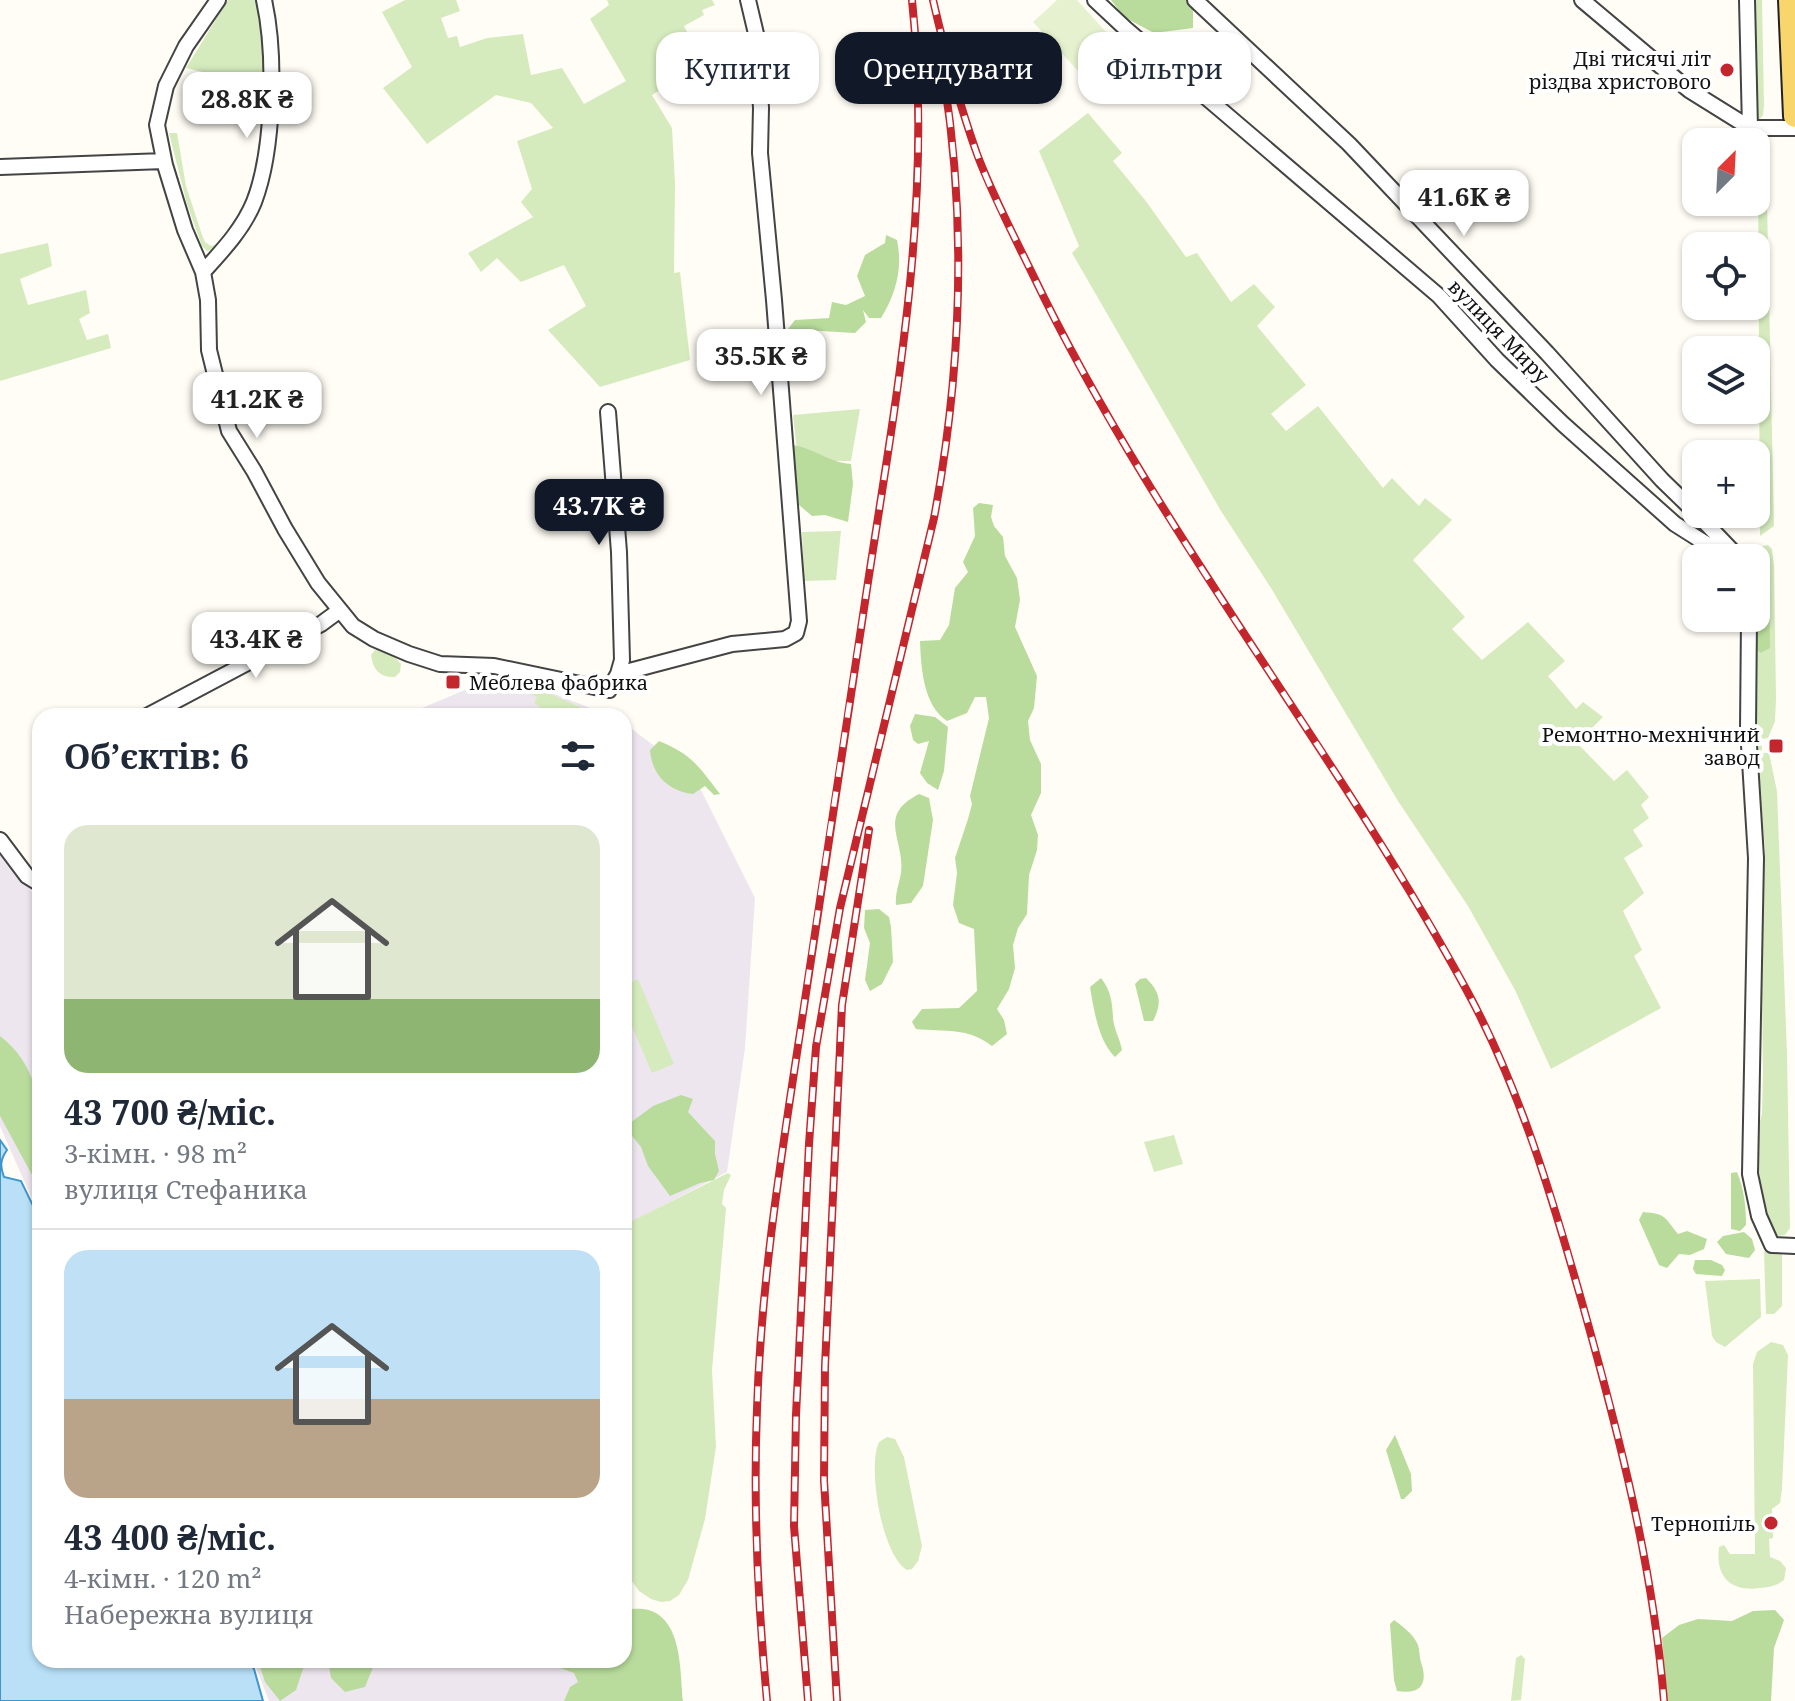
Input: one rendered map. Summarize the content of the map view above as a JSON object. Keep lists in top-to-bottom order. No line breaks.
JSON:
{"streets":{"street":["вулиця Миру"]},"places":{"other":["Дві тисячі літ різдва христового","Тернопіль"],"transit":["Меблева фабрика","Ремонтно-мехнічний завод"]},"north":"top right","page":{"chip":["Купити","Орендувати","Фільтри"],"price":["28.8K ₴","41.6K ₴","35.5K ₴","41.2K ₴","43.7K ₴","43.4K ₴"],"map_buttons":["+","−"],"heading":"Об’єктів: 6","list":[{"name":"43 700 ₴/міс.","note":"3-кімн. · 98 m² · вулиця Стефаника"},{"name":"43 400 ₴/міс.","note":"4-кімн. · 120 m² · Набережна вулиця"}]}}
